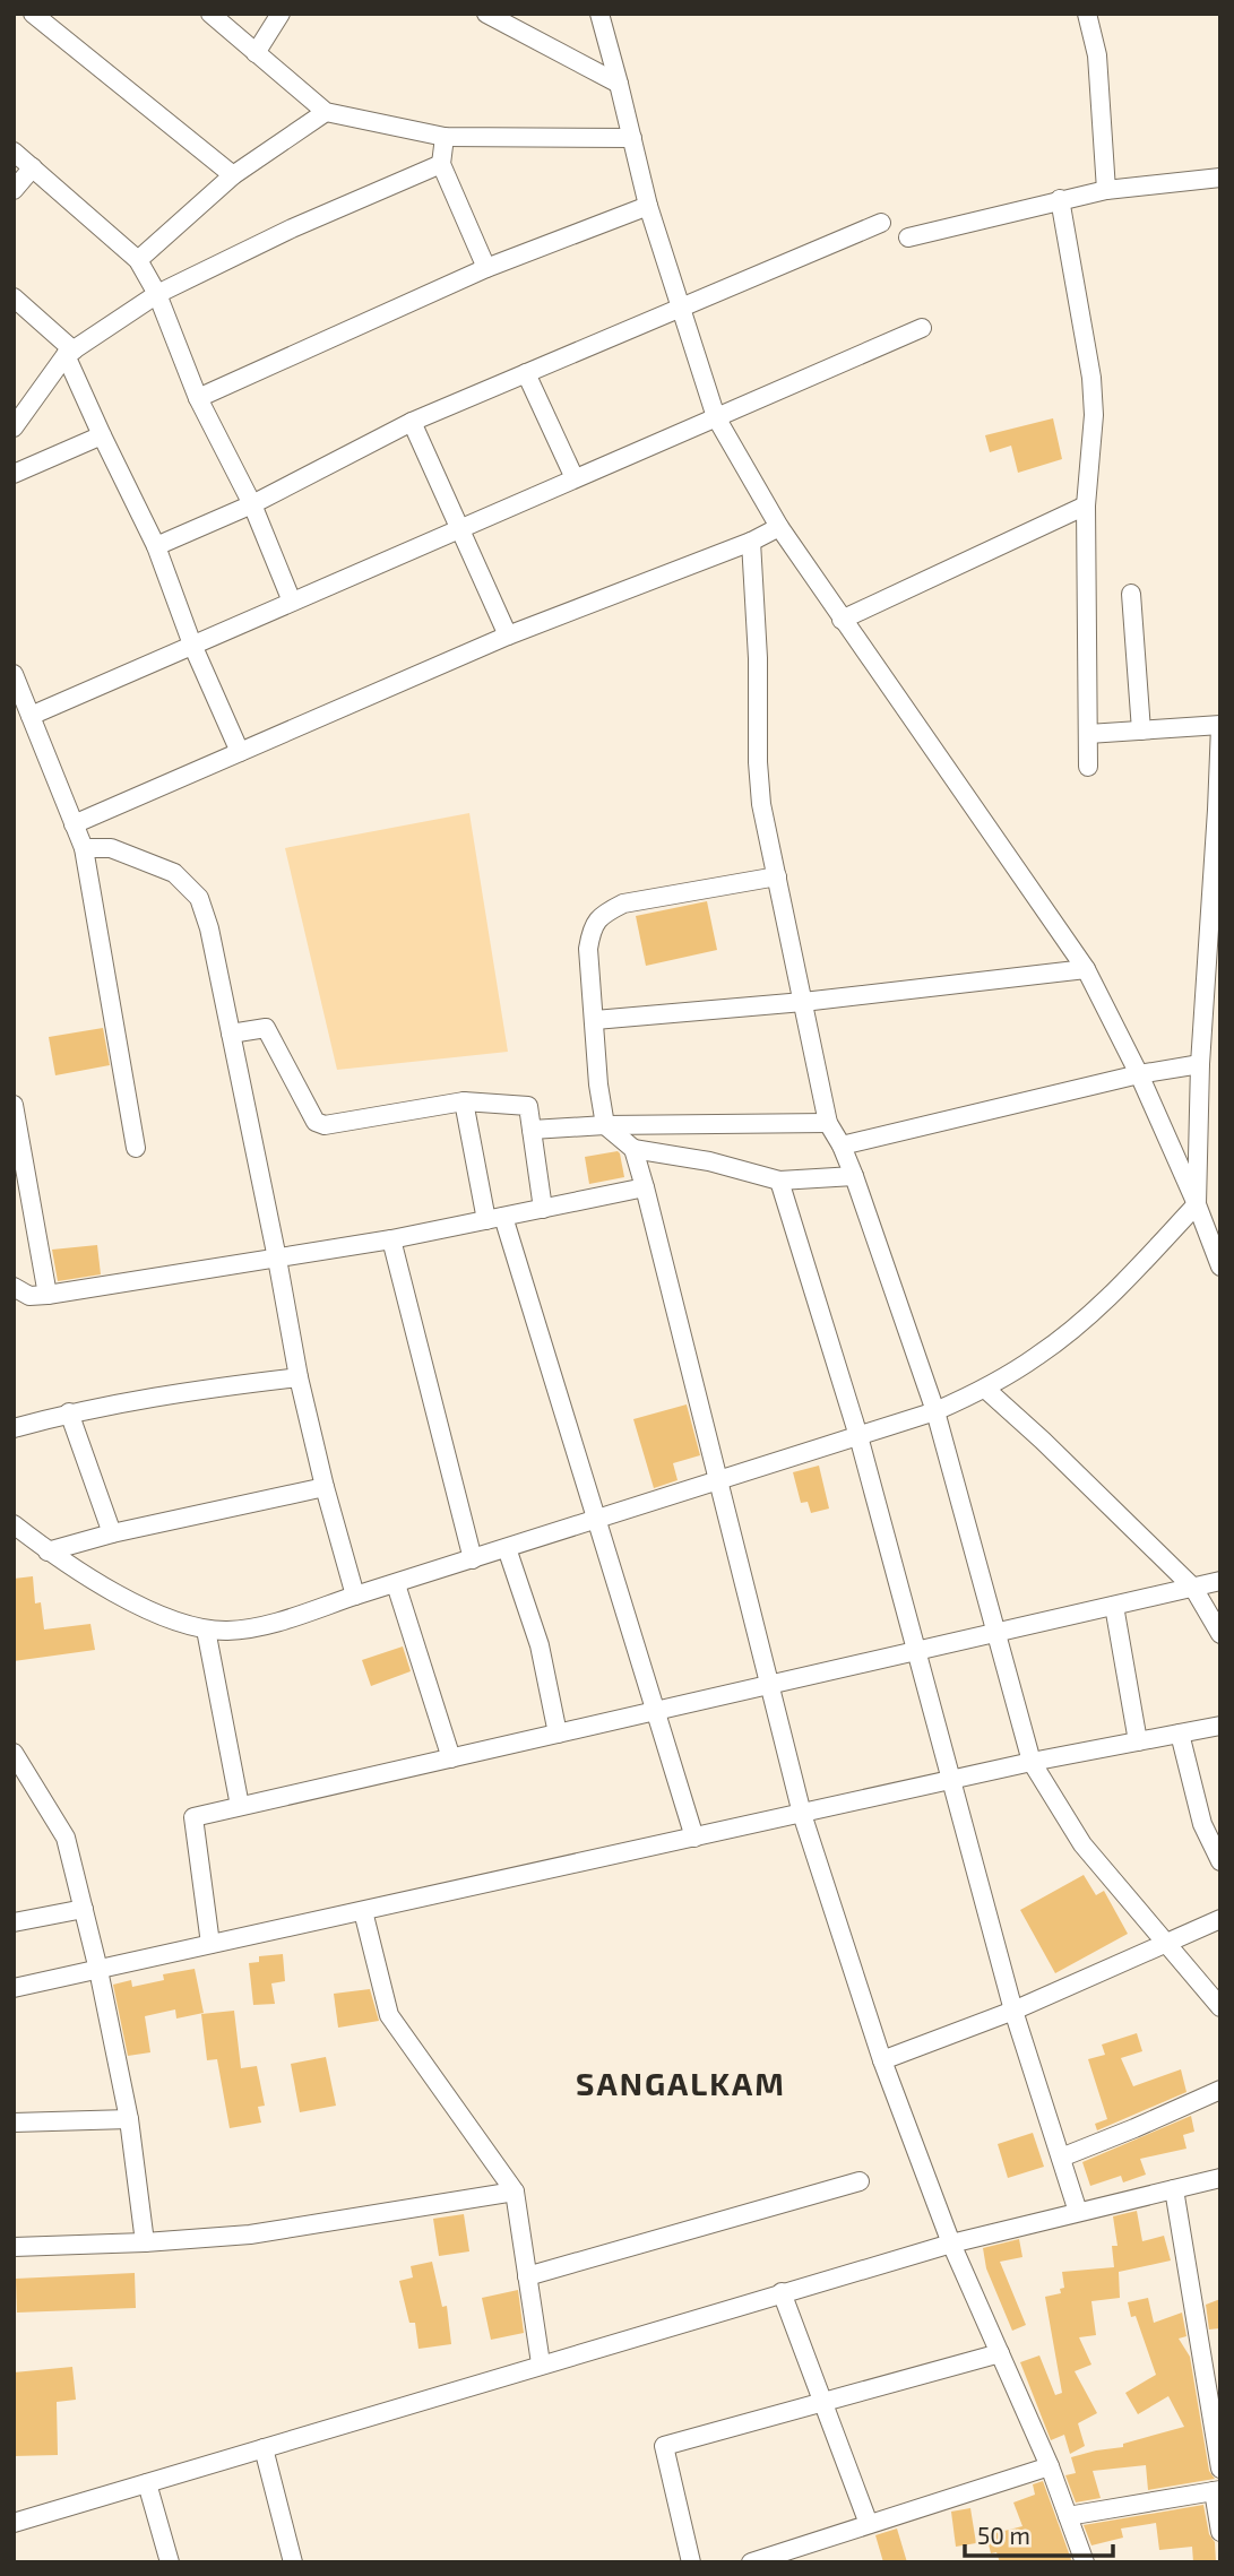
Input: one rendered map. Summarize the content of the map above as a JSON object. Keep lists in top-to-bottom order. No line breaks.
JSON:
{"districts":["SANGALKAM"],"scale_bar":"50 m"}
